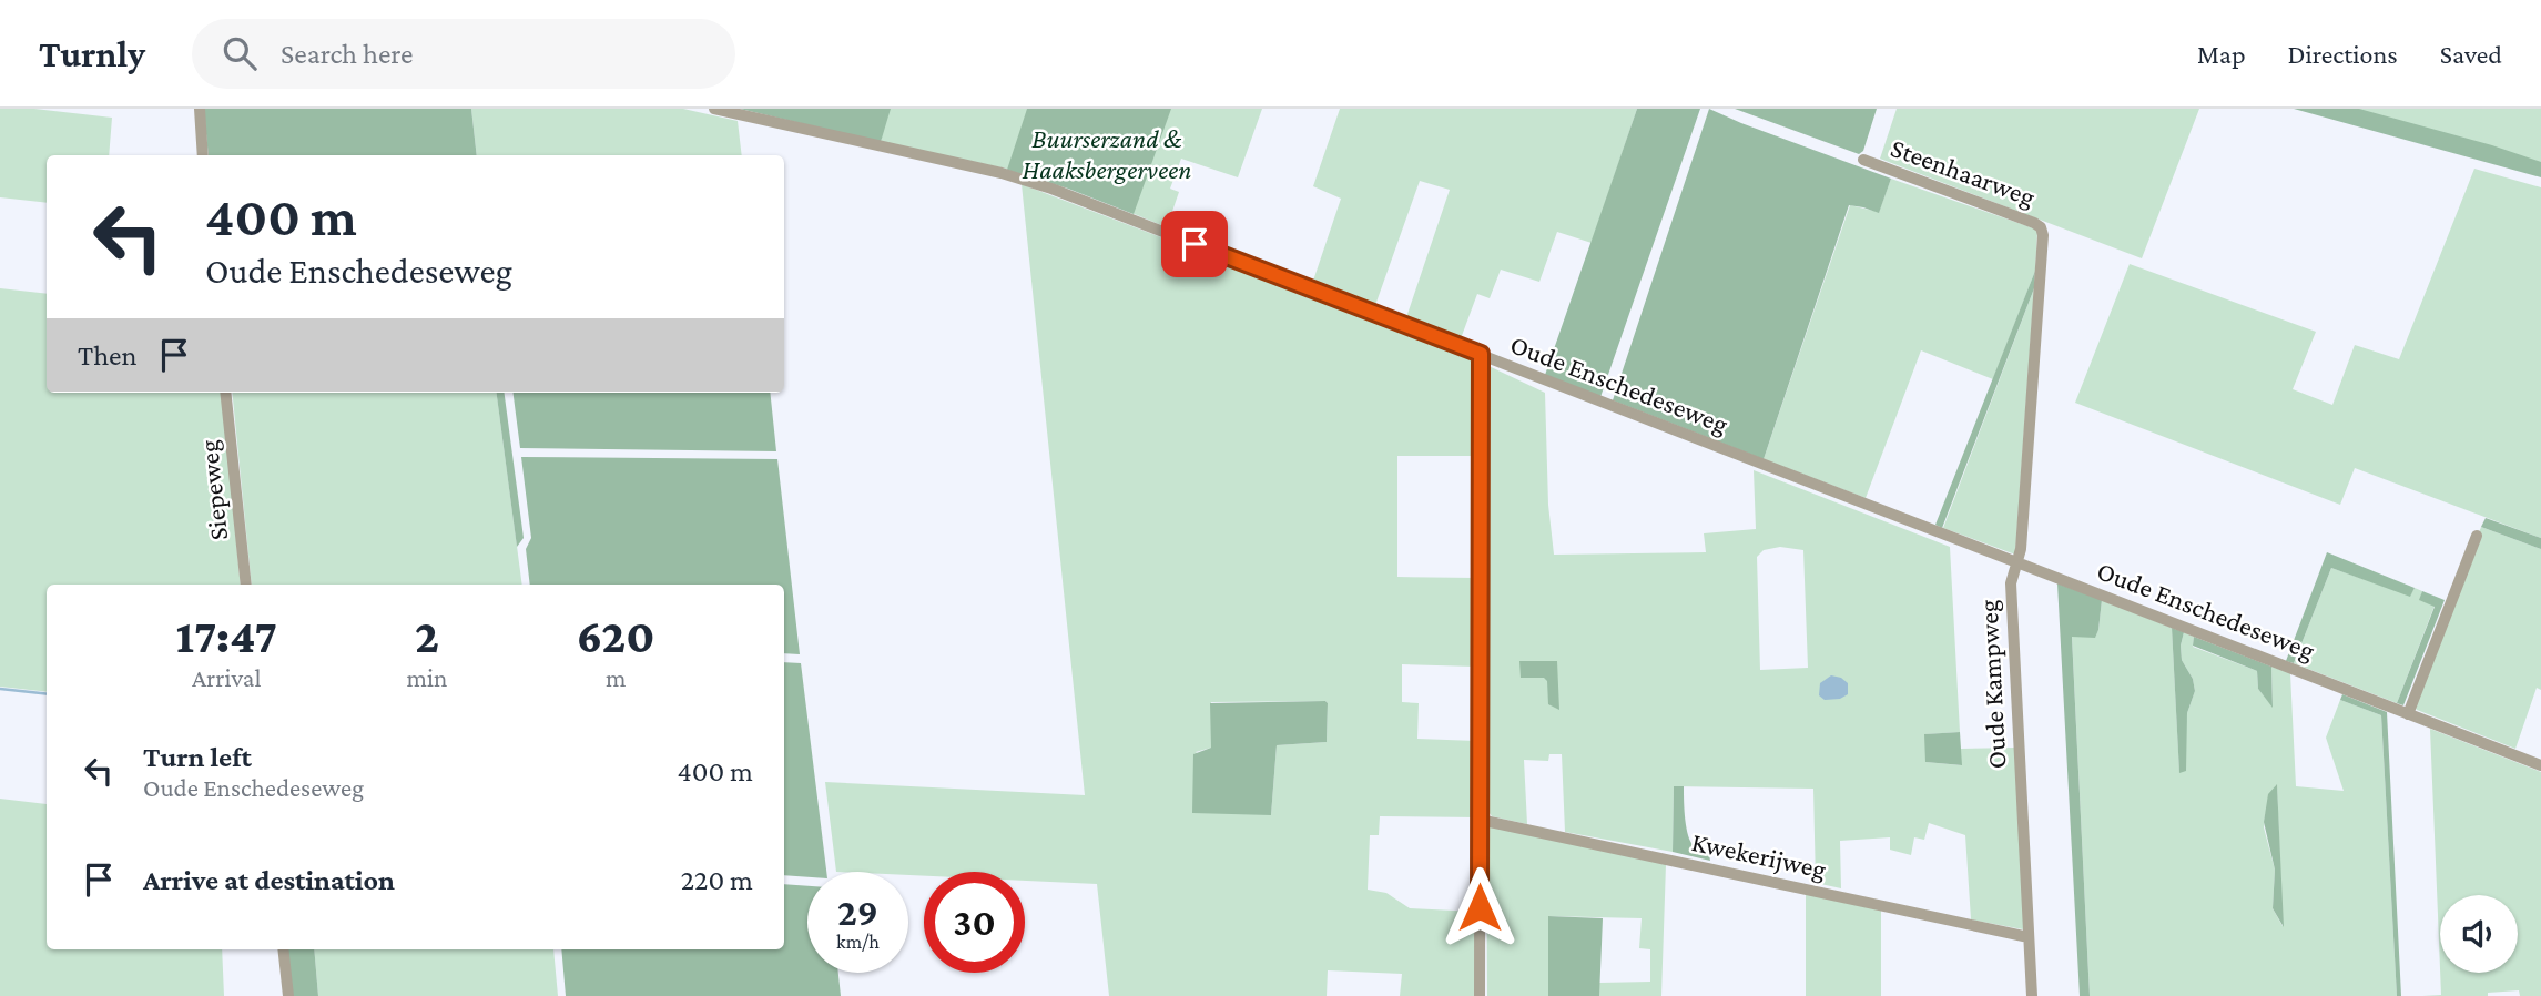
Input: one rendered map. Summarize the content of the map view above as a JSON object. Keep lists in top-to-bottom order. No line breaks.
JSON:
{"streets":{"street":["Steenhaarweg","Oude Enschedeseweg","Siepeweg","Oude Kampweg","Kwekerijweg"]},"crossings":[["Steenhaarweg","Oude Kampweg"],["Oude Enschedeseweg","Oude Kampweg"],["Oude Kampweg","Kwekerijweg"]],"parks":["Buurserzand & Haaksbergerveen"],"page":{"header":"Turnly","search":"Search here","nav":["Map","Directions","Saved"],"turn":["400 m","Oude Enschedeseweg"],"then":"Then","eta":["17:47","Arrival","2","min","620","m"],"list":[{"name":"Turn left","note":"Oude Enschedeseweg","value":"400 m"},{"name":"Arrive at destination","value":"220 m"}],"speed":"29 km/h","limit":"30"}}
